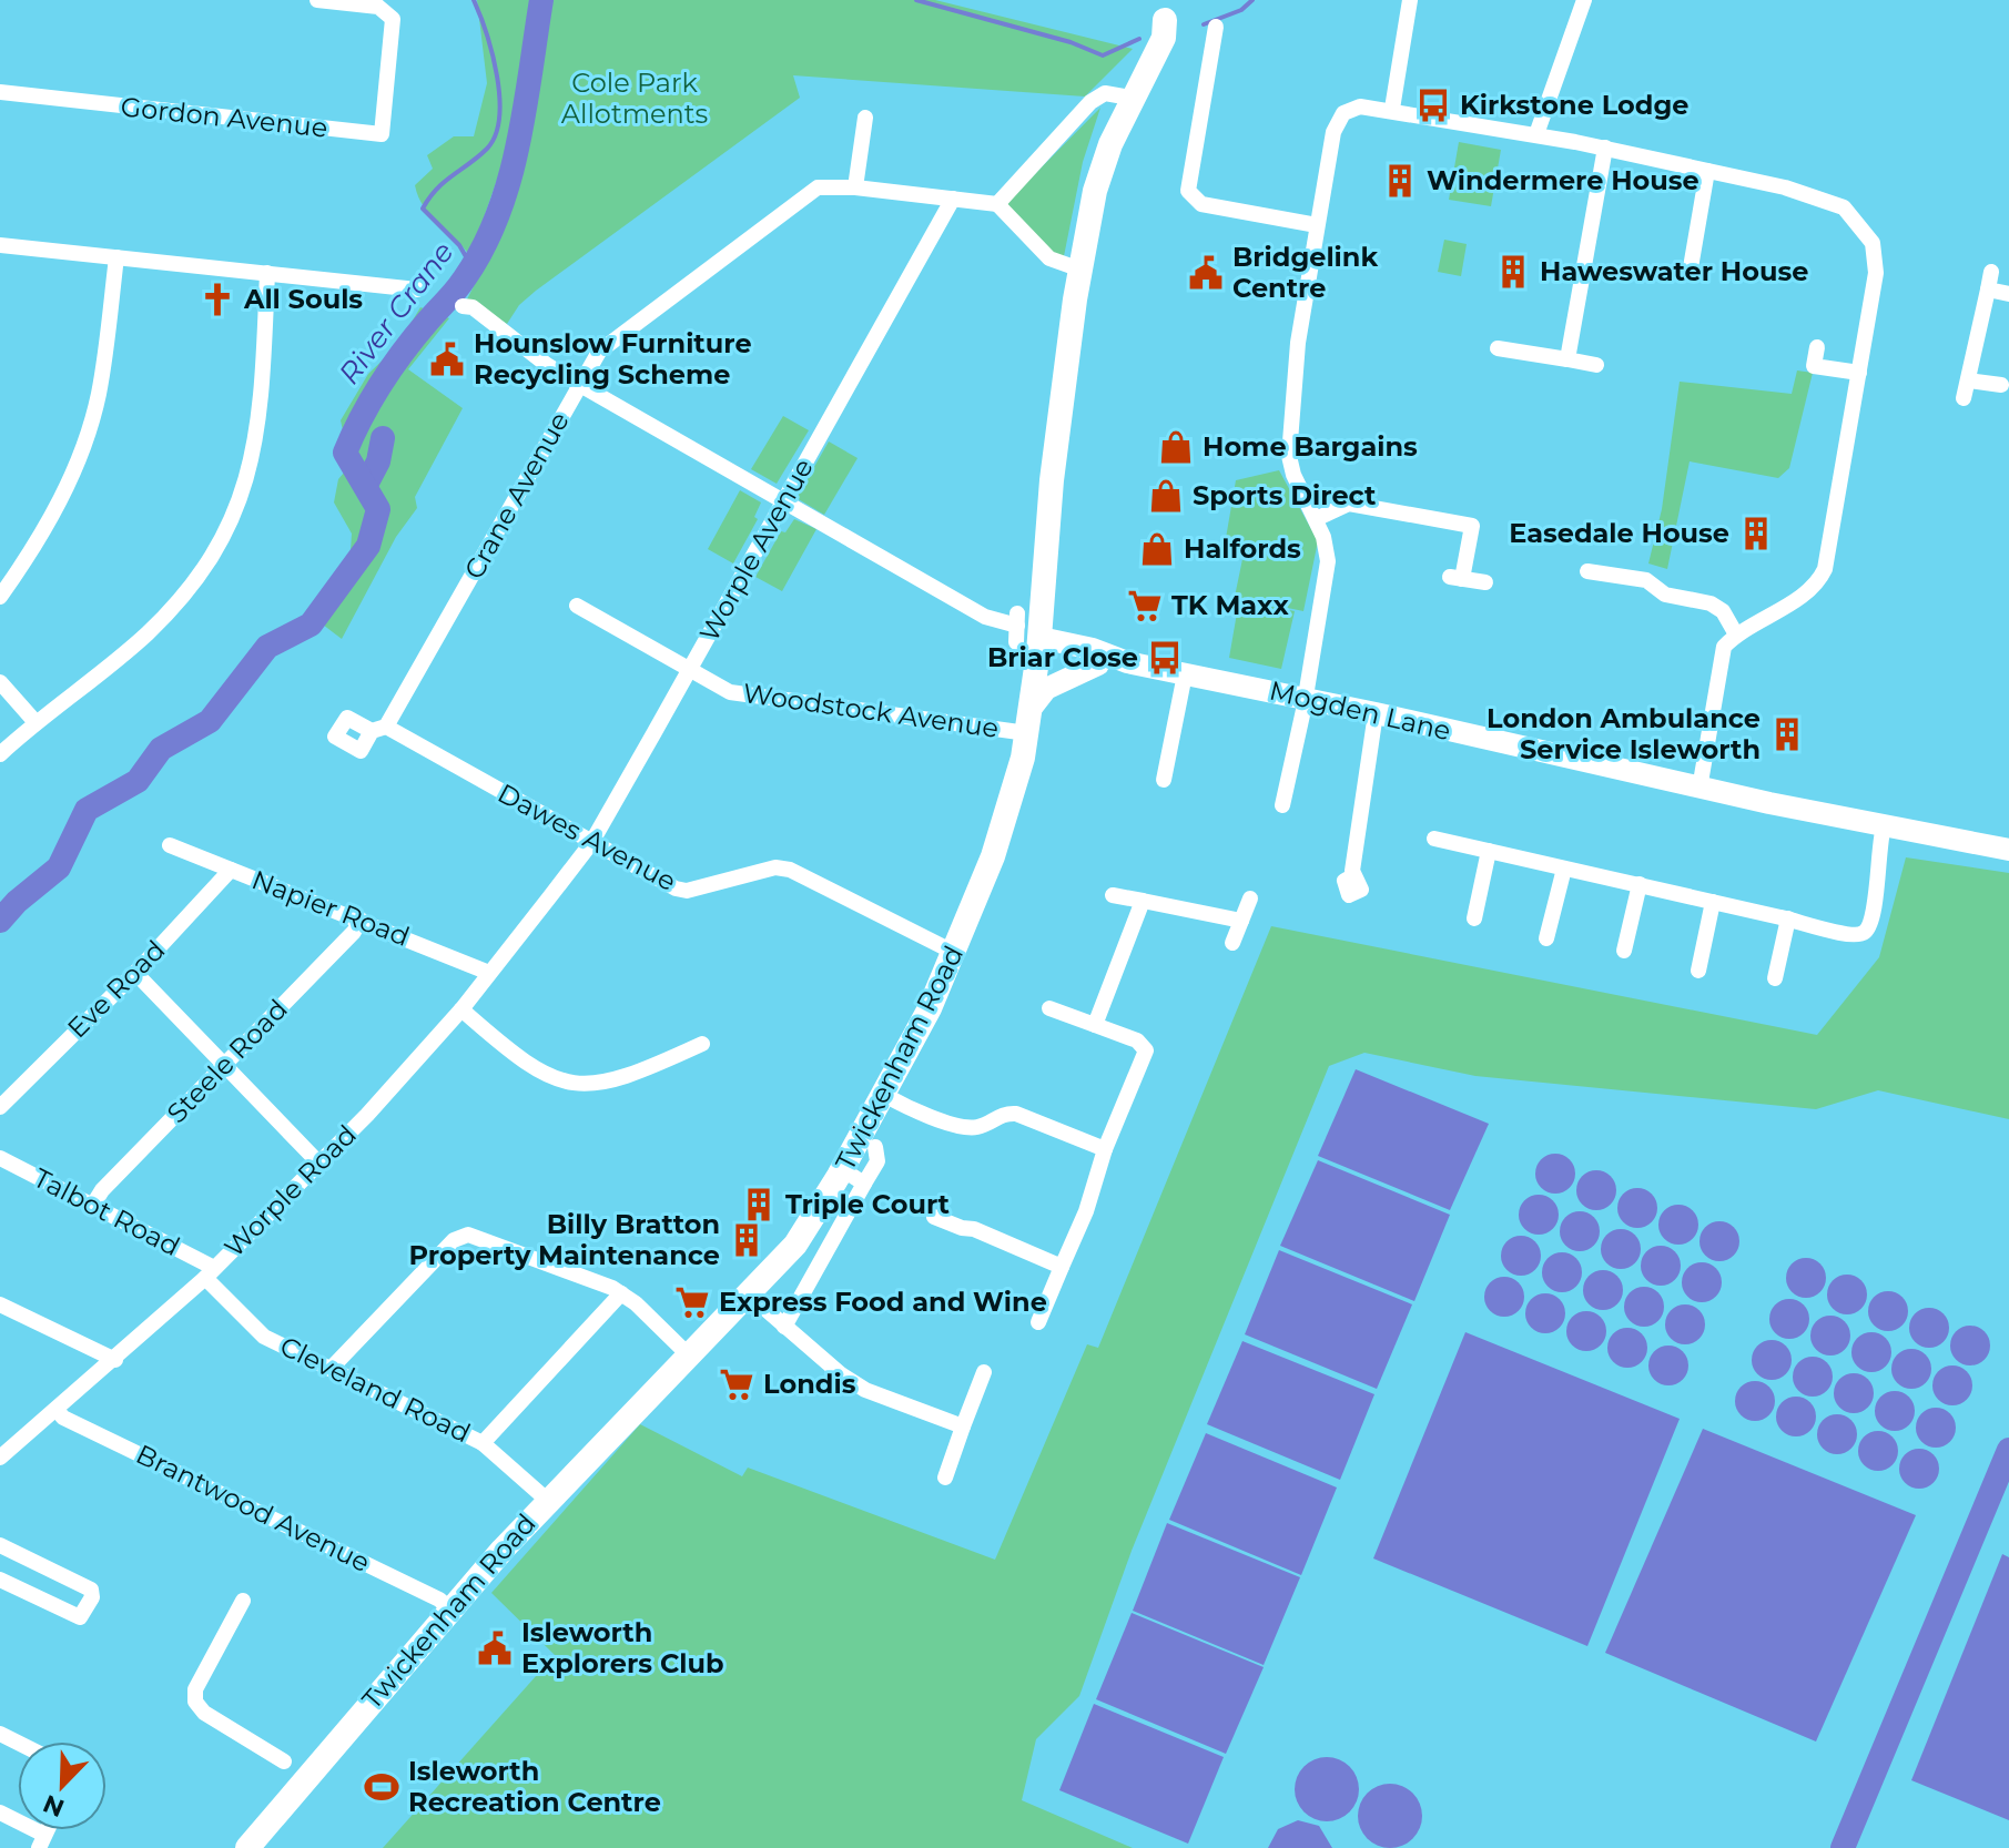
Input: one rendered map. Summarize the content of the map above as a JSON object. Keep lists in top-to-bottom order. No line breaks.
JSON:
{"streets":{"main road":["Twickenham Road"],"street":["Gordon Avenue","Crane Avenue","Worple Avenue","Woodstock Avenue","Mogden Lane","Dawes Avenue","Napier Road","Eve Road","Steele Road","Worple Road","Talbot Road","Cleveland Road","Brantwood Avenue"]},"crossings":[["Crane Avenue","Worple Avenue"],["Crane Avenue","Dawes Avenue"],["Worple Avenue","Woodstock Avenue"],["Worple Avenue","Dawes Avenue"],["Worple Avenue","Worple Road"],["Woodstock Avenue","Twickenham Road"],["Mogden Lane","Twickenham Road"],["Dawes Avenue","Twickenham Road"],["Napier Road","Eve Road"],["Napier Road","Steele Road"],["Napier Road","Worple Road"],["Twickenham Road","Cleveland Road"],["Twickenham Road","Brantwood Avenue"],["Steele Road","Talbot Road"],["Worple Road","Talbot Road"],["Worple Road","Cleveland Road"],["Worple Road","Brantwood Avenue"],["Talbot Road","Cleveland Road"]],"water":["River Crane"],"parks":["Cole Park Allotments"],"places":{"bus stop":["Kirkstone Lodge","Briar Close"],"building":["Windermere House","Haweswater House","Easedale House","London Ambulance Service Isleworth","Triple Court","Billy Bratton Property Maintenance"],"public building":["Bridgelink Centre","Hounslow Furniture Recycling Scheme","Isleworth Explorers Club"],"church":["All Souls"],"shop":["Home Bargains","Sports Direct","Halfords"],"supermarket":["TK Maxx","Express Food and Wine","Londis"],"sports":["Isleworth Recreation Centre"]},"north":"bottom left"}
